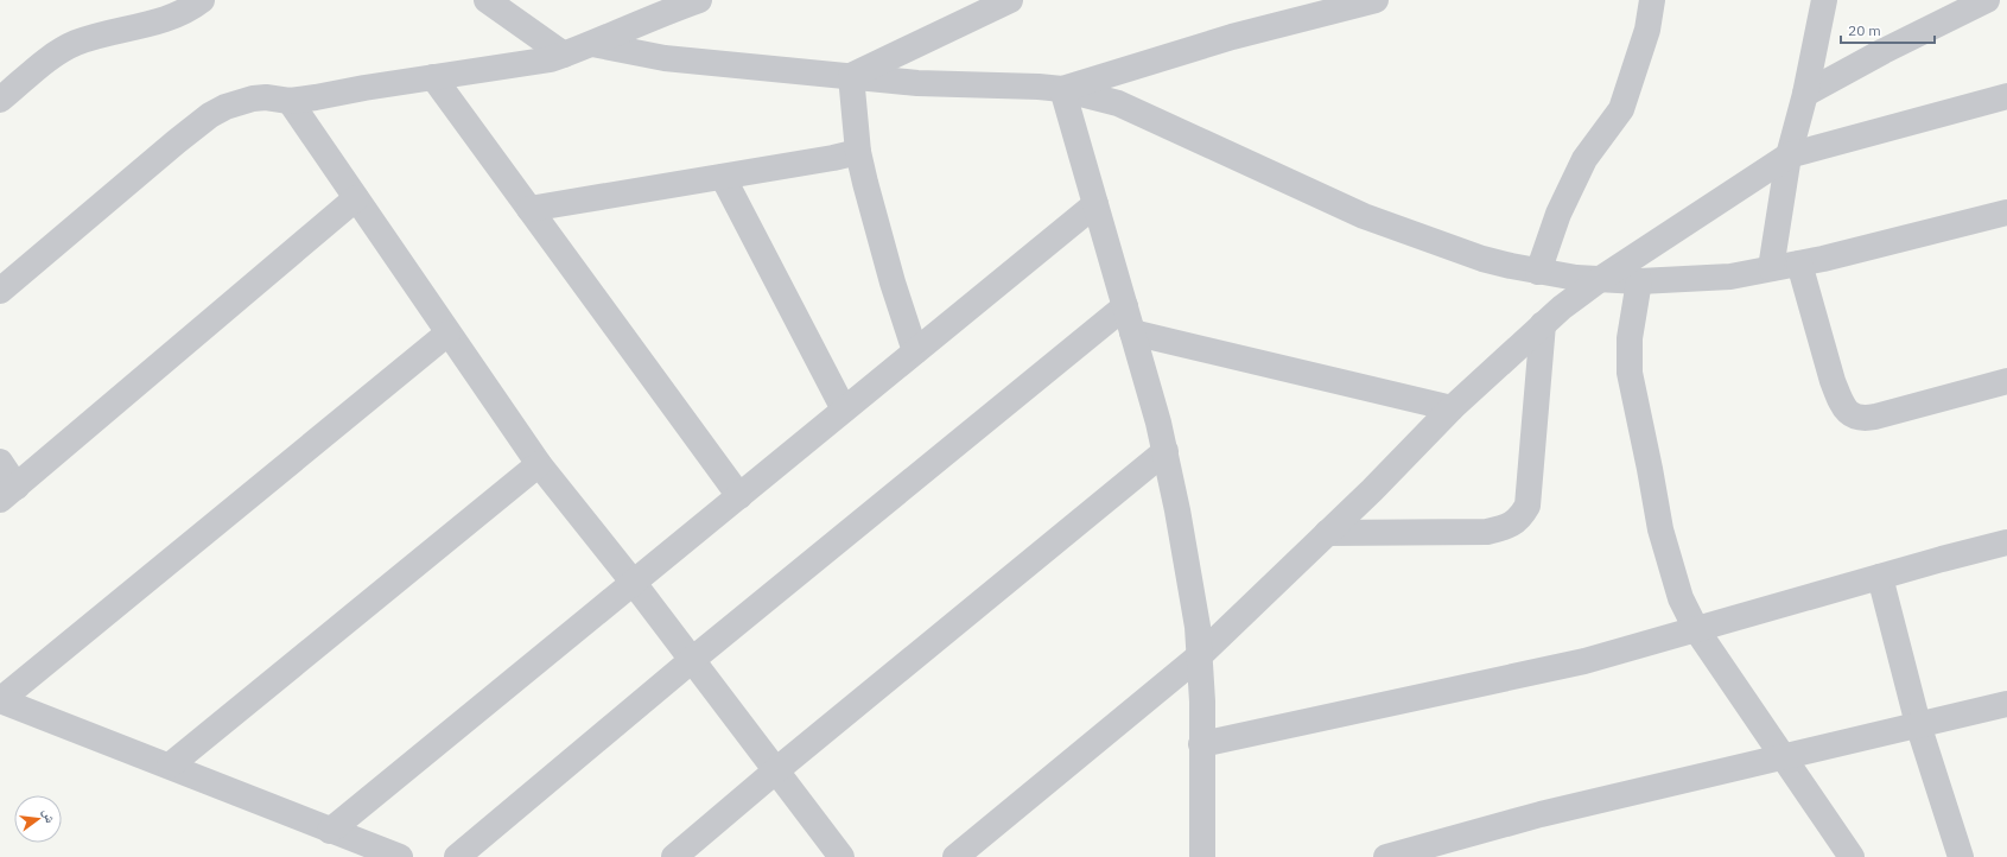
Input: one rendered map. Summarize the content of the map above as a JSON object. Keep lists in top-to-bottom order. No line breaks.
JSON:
{"scale_bar":"20 m","north":"right"}
